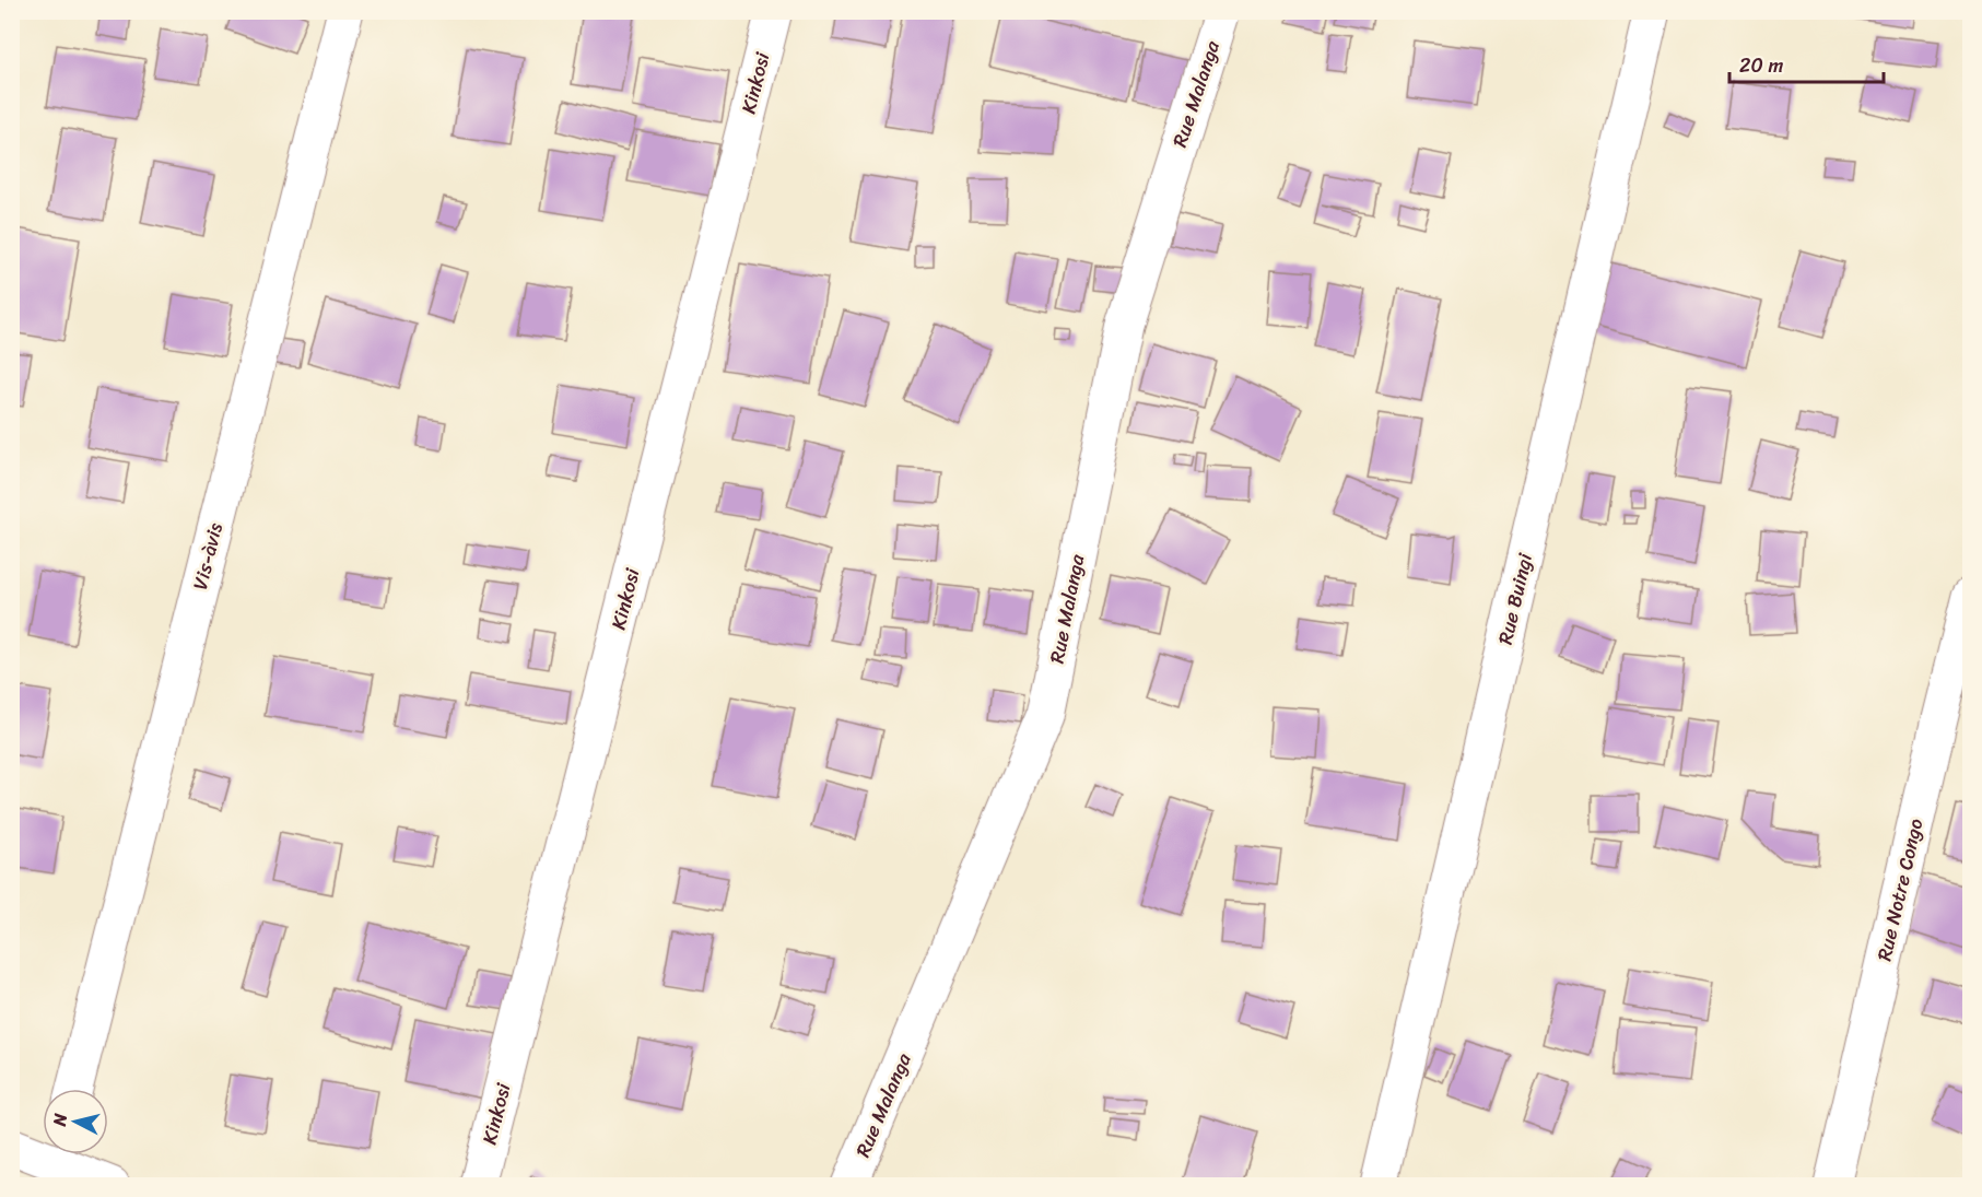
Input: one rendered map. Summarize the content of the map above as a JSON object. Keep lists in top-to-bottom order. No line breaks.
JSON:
{"streets":{"street":["Kinkosi","Rue Malanga","Vis-àvis","Rue Buingi","Rue Notre Congo"]},"scale_bar":"20 m","north":"left"}
